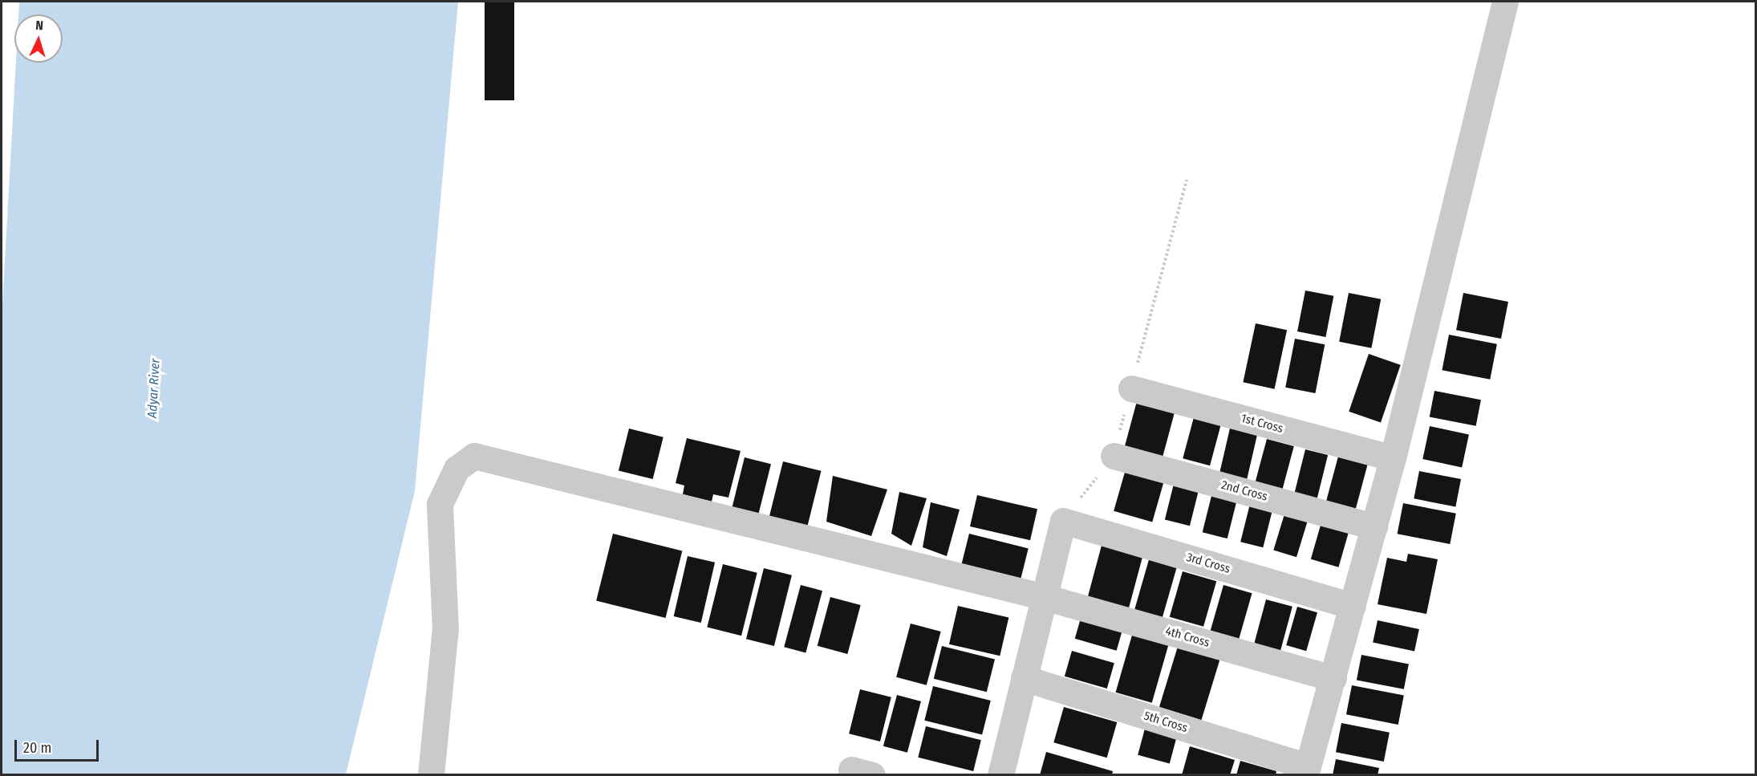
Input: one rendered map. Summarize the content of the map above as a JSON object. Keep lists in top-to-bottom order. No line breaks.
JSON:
{"streets":{"street":["1st Cross","2nd Cross","3rd Cross","4th Cross","5th Cross"]},"water":["Adyar River"],"scale_bar":"20 m","north":"top"}
